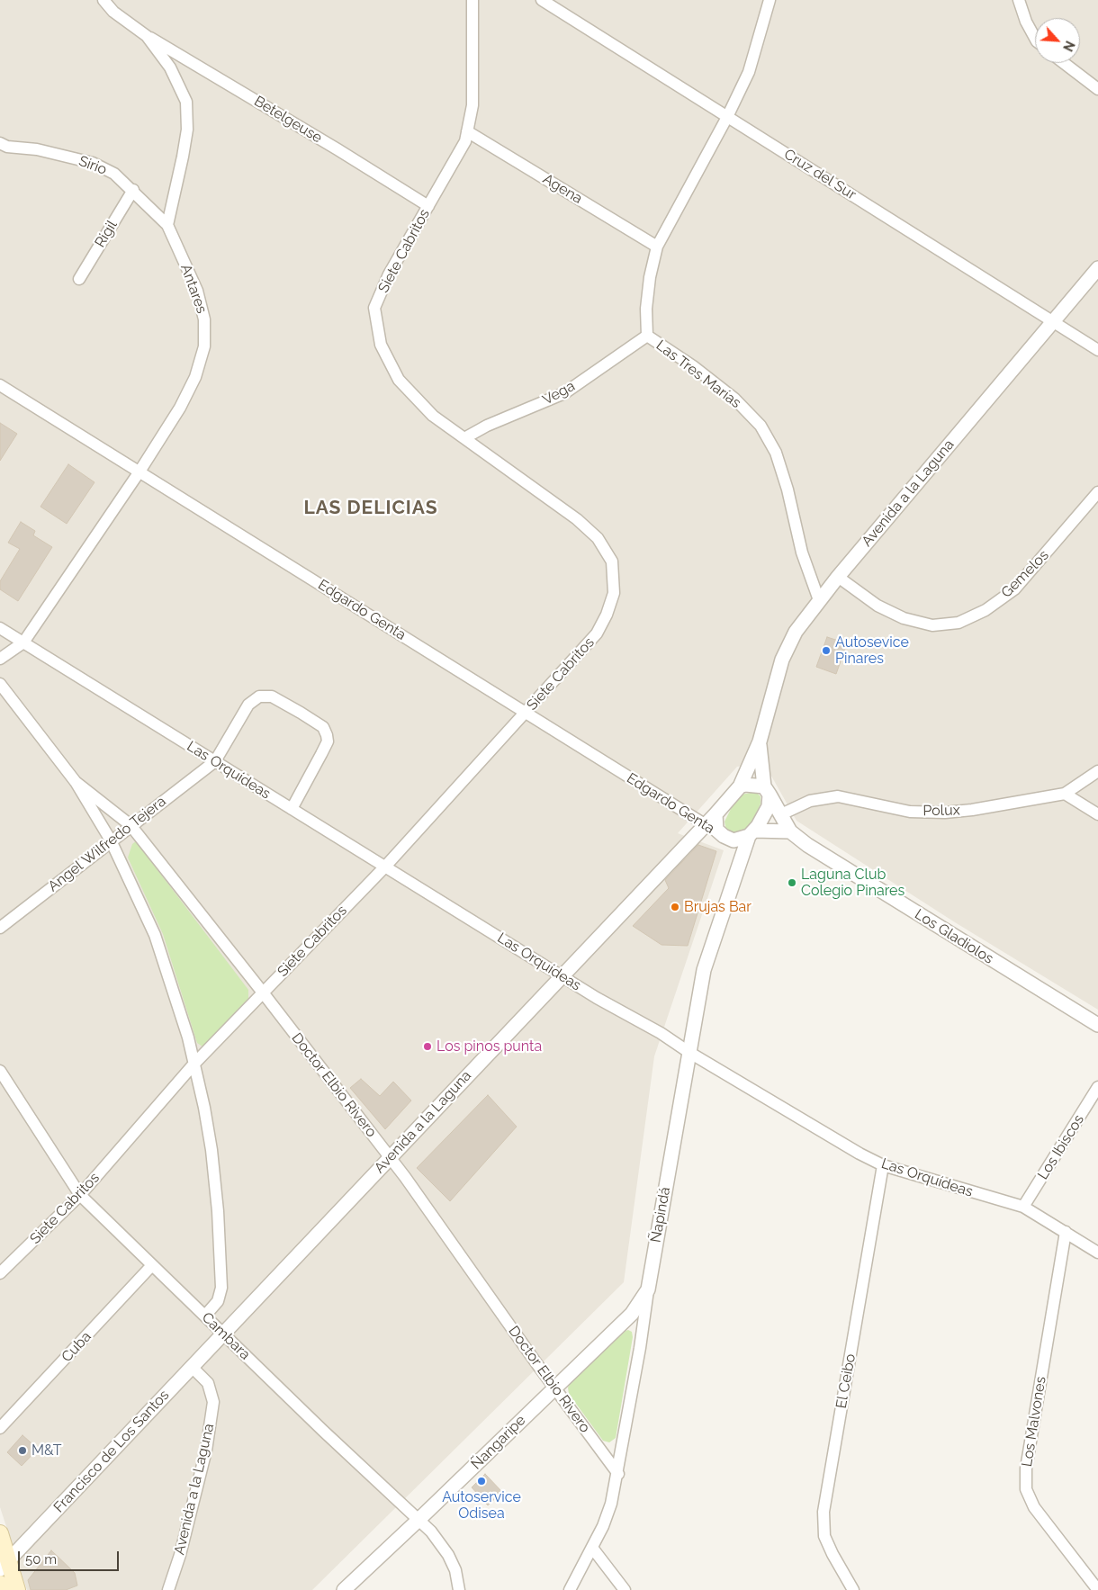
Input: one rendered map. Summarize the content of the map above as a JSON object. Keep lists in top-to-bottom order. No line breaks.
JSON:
{"streets":{"street":["Betelgeuse","Sirio","Cruz del Sur","Agena","Rigil","Siete Cabritos","Antares","Las Tres Marías","Vega","Avenida a la Laguna","Gemelos","Edgardo Genta","Las Orquídeas","Polux","Angel Wilfredo Tejera","Los Gladiolos","Doctor Elbio Rivero","Los Ibiscos","Ñapindá","Cambara","Cuba","El Ceibo","Los Malvones","Ñangaripe","Francisco de Los Santos"]},"crossings":[["Betelgeuse","Siete Cabritos"],["Sirio","Rigil"],["Sirio","Antares"],["Cruz del Sur","Las Tres Marías"],["Cruz del Sur","Avenida a la Laguna"],["Agena","Siete Cabritos"],["Agena","Las Tres Marías"],["Siete Cabritos","Vega"],["Siete Cabritos","Edgardo Genta"],["Siete Cabritos","Las Orquídeas"],["Siete Cabritos","Doctor Elbio Rivero"],["Siete Cabritos","Cambara"],["Antares","Edgardo Genta"],["Antares","Las Orquídeas"],["Las Tres Marías","Vega"],["Las Tres Marías","Avenida a la Laguna"],["Avenida a la Laguna","Gemelos"],["Avenida a la Laguna","Edgardo Genta"],["Avenida a la Laguna","Las Orquídeas"],["Avenida a la Laguna","Los Gladiolos"],["Avenida a la Laguna","Doctor Elbio Rivero"],["Avenida a la Laguna","Ñapindá"],["Avenida a la Laguna","Cambara"],["Avenida a la Laguna","Francisco de Los Santos"],["Edgardo Genta","Los Gladiolos"],["Edgardo Genta","Ñapindá"],["Las Orquídeas","Angel Wilfredo Tejera"],["Las Orquídeas","Los Ibiscos"],["Las Orquídeas","Ñapindá"],["Las Orquídeas","El Ceibo"],["Las Orquídeas","Los Malvones"],["Polux","Los Gladiolos"],["Angel Wilfredo Tejera","Doctor Elbio Rivero"],["Los Gladiolos","Ñapindá"],["Doctor Elbio Rivero","Ñapindá"],["Doctor Elbio Rivero","Ñangaripe"],["Ñapindá","Ñangaripe"],["Cambara","Cuba"],["Cambara","Ñangaripe"],["Cambara","Francisco de Los Santos"]],"districts":["LAS DELICIAS"],"places":["Autosevice Pinares","Laguna Club Colegio Pinares","Brujas Bar","Los pinos punta","M&T","Autoservice Odisea"],"scale_bar":"50 m","north":"bottom right"}
